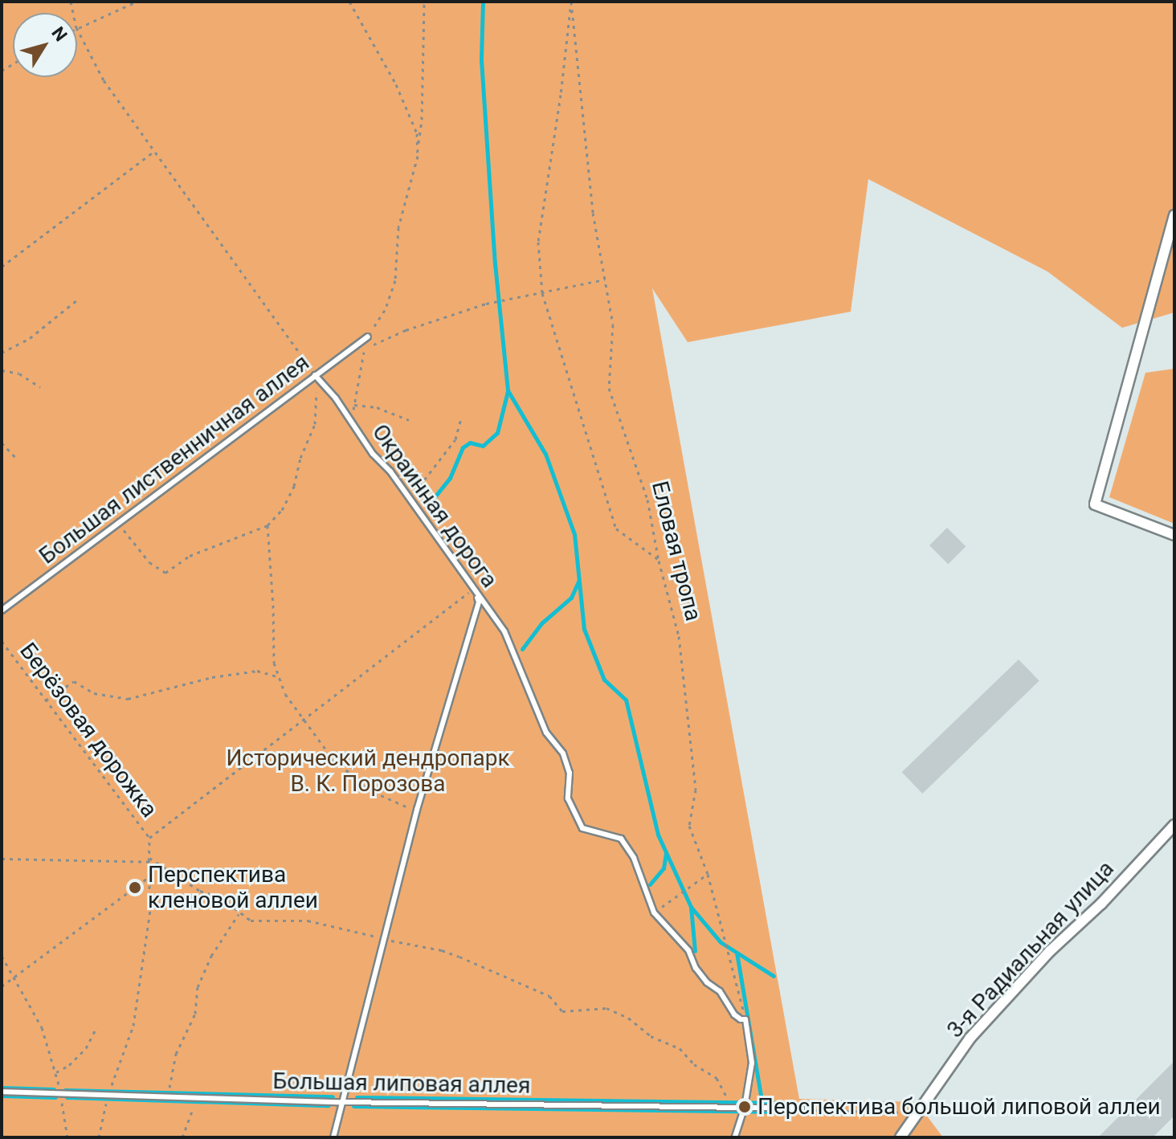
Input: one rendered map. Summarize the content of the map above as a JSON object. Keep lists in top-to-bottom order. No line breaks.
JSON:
{"streets":{"street":["3-я Радиальная улица"],"lane":["Большая лиственничная аллея","Окраинная дорога","Большая липовая аллея"],"path":["Еловая тропа","Берёзовая дорожка"]},"crossings":[["Большая лиственничная аллея","Окраинная дорога"],["Окраинная дорога","Еловая тропа"]],"parks":["Исторический дендропарк В. К. Порозова"],"places":["Перспектива кленовой аллеи","Перспектива большой липовой аллеи"],"north":"top right"}
